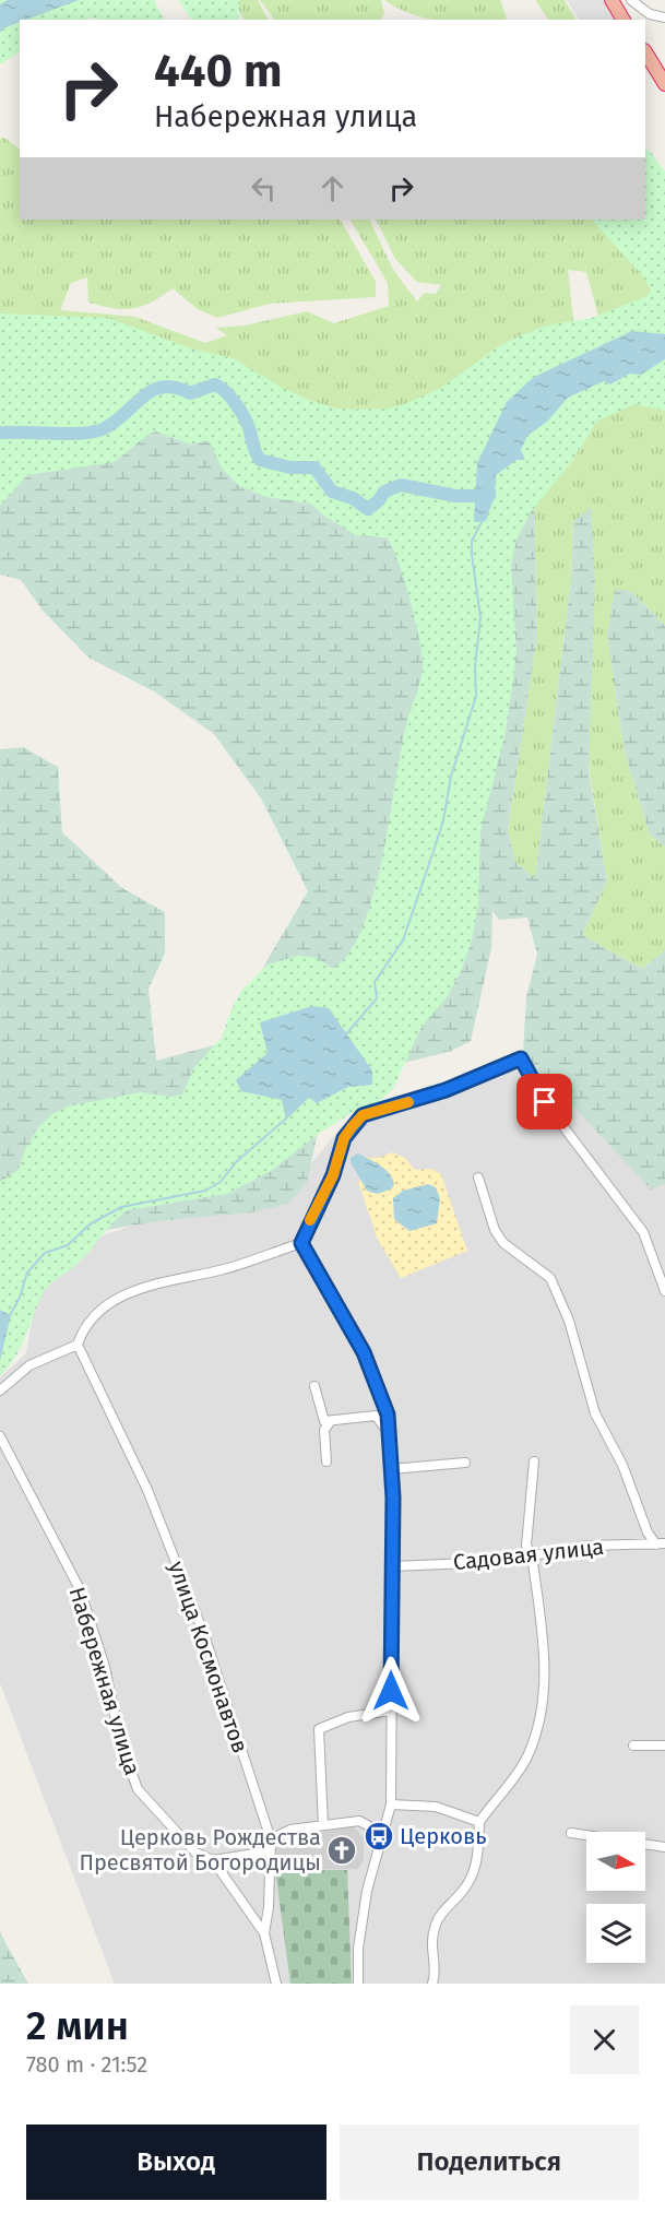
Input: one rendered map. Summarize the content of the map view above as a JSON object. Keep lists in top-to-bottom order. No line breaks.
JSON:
{"streets":{"street":["Садовая улица","улица Космонавтов","Набережная улица"]},"crossings":[["улица Космонавтов","Набережная улица"]],"places":{"bus stop":["Церковь"],"church":["Церковь Рождества Пресвятой Богородицы"]},"north":"right","page":{"turn":["440 m","Набережная улица"],"heading":["2 мин","780 m · 21:52"],"buttons":["Выход","Поделиться"]}}
